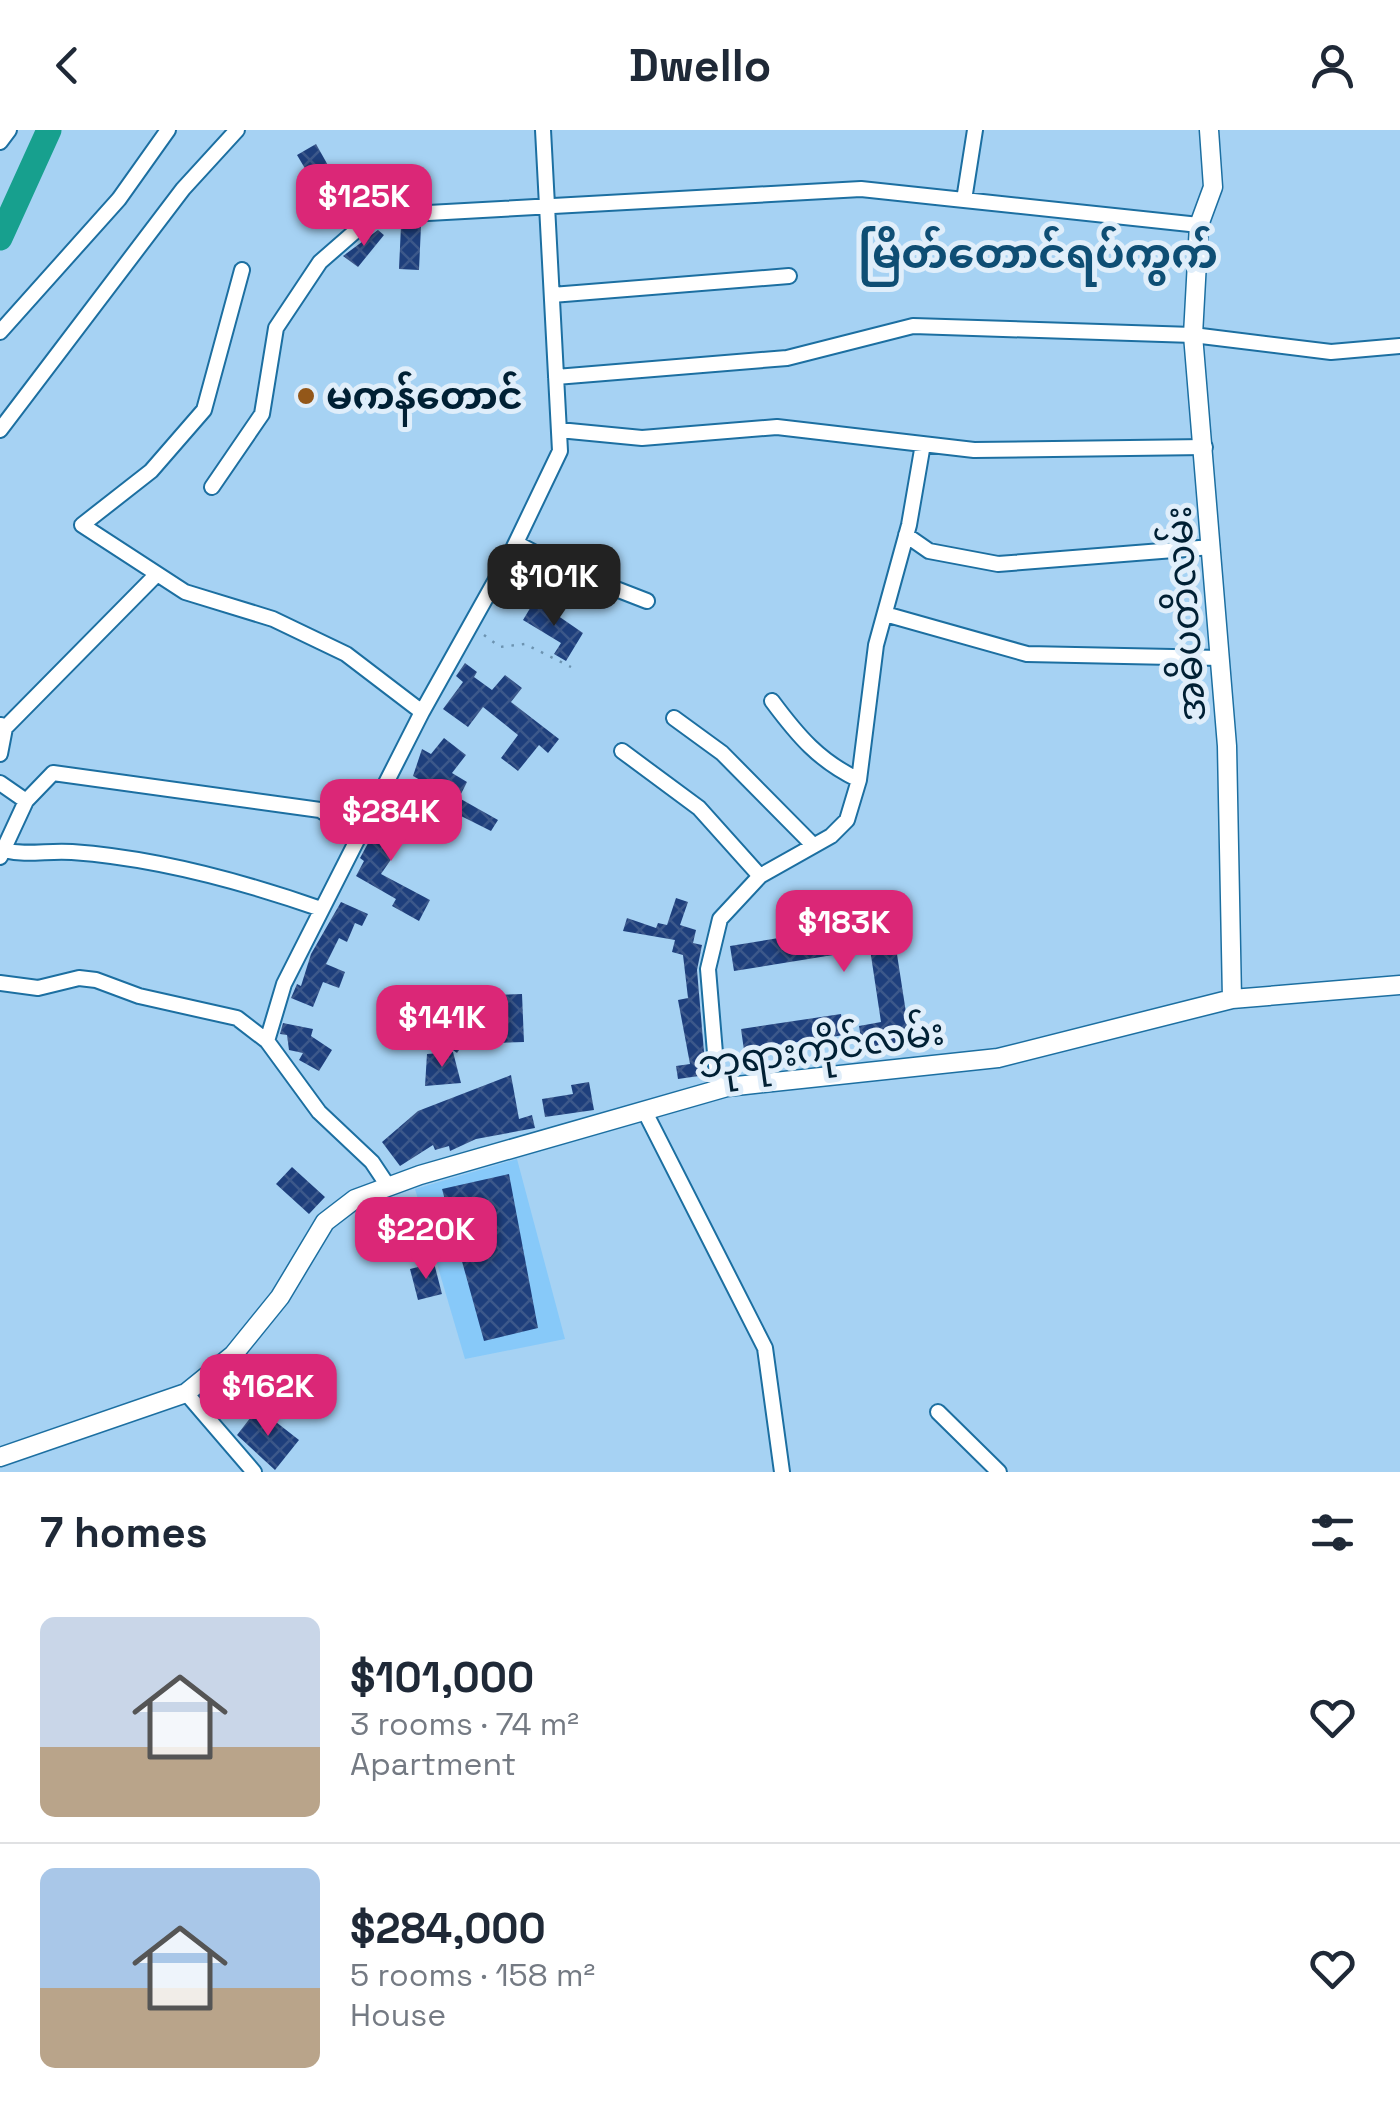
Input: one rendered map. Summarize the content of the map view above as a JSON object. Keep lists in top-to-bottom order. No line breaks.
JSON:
{"streets":{"street":["အဓိပတိလမ်း","ဘုရားကိုင်လမ်း"]},"crossings":[["အဓိပတိလမ်း","ဘုရားကိုင်လမ်း"]],"districts":["မြိတ်တောင်ရပ်ကွက်"],"places":["မကန်တောင်"],"page":{"header":"Dwello","price":["$125K","$101K","$284K","$183K","$141K","$220K","$162K"],"heading":"7 homes","list":[{"name":"$101,000","note":"3 rooms · 74 m² · Apartment"},{"name":"$284,000","note":"5 rooms · 158 m² · House"}]}}
